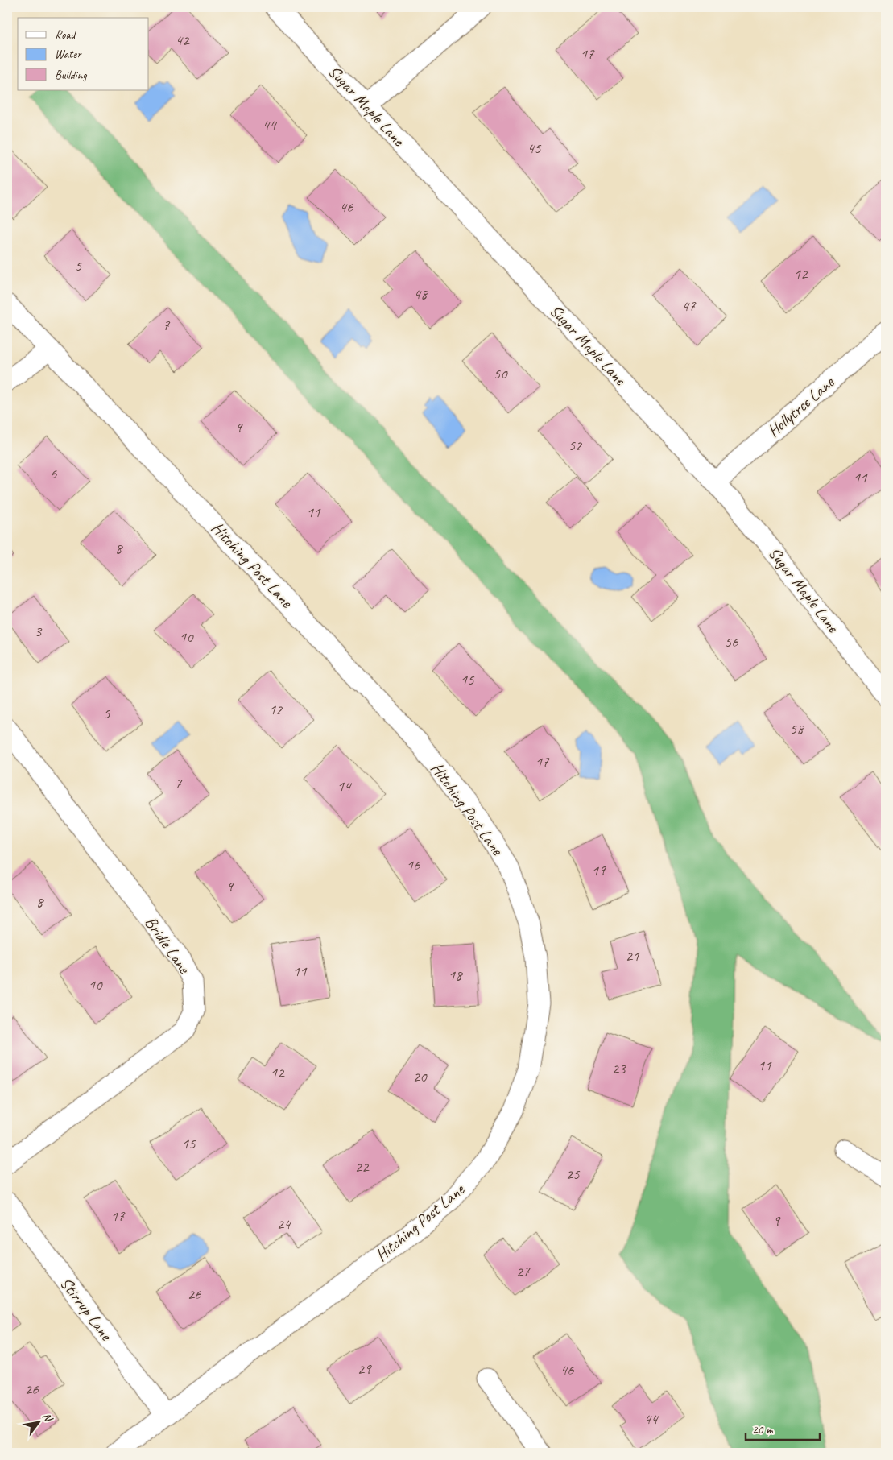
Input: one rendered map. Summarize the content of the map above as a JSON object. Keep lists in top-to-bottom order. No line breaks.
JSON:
{"streets":{"street":["Sugar Maple Lane","Hollytree Lane","Hitching Post Lane","Bridle Lane","Stirrup Lane"]},"crossings":[["Sugar Maple Lane","Hollytree Lane"],["Hitching Post Lane","Stirrup Lane"]],"house_numbers":["42","17","44","45","46","5","12","48","47","7","50","9","52","6","11","11","8","3","10","56","15","12","5","58","17","7","14","16","19","9","8","21","11","18","10","11","23","12","20","15","22","25","17","9","24","27","26","29","46","26","44"],"legend":["Road","Water","Building"],"scale_bar":"20 m","north":"top right"}
